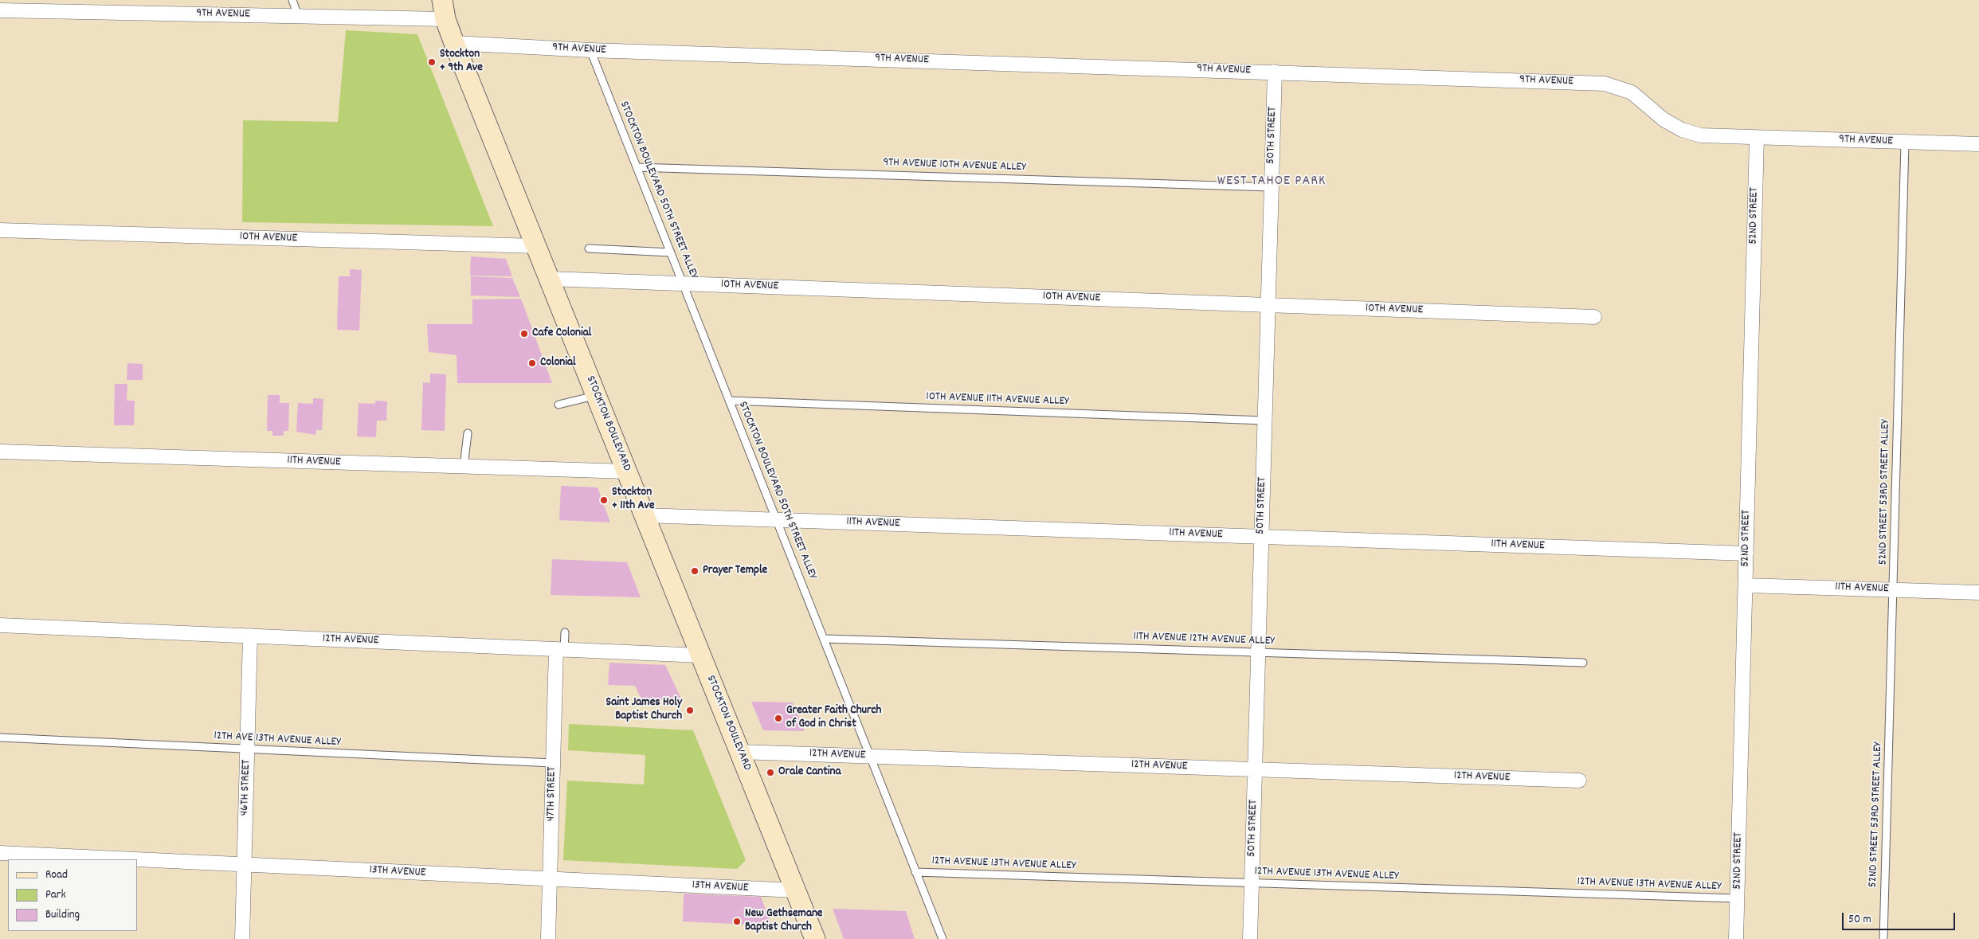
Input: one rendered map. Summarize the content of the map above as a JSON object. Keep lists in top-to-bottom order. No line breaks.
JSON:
{"streets":{"main road":["STOCKTON BOULEVARD"],"street":["9TH AVENUE","50TH STREET","52ND STREET","10TH AVENUE","11TH AVENUE","12TH AVENUE","46TH STREET","47TH STREET","13TH AVENUE"],"lane":["9TH AVENUE 10TH AVENUE ALLEY","STOCKTON BOULEVARD 50TH STREET ALLEY","10TH AVENUE 11TH AVENUE ALLEY","52ND STREET 53RD STREET ALLEY","11TH AVENUE 12TH AVENUE ALLEY","12TH AVE 13TH AVENUE ALLEY","12TH AVENUE 13TH AVENUE ALLEY"]},"crossings":[["9TH AVENUE","50TH STREET"],["9TH AVENUE","STOCKTON BOULEVARD 50TH STREET ALLEY"],["9TH AVENUE","52ND STREET"],["9TH AVENUE","STOCKTON BOULEVARD"],["9TH AVENUE","52ND STREET 53RD STREET ALLEY"],["50TH STREET","9TH AVENUE 10TH AVENUE ALLEY"],["50TH STREET","10TH AVENUE"],["50TH STREET","10TH AVENUE 11TH AVENUE ALLEY"],["50TH STREET","11TH AVENUE"],["50TH STREET","11TH AVENUE 12TH AVENUE ALLEY"],["50TH STREET","12TH AVENUE"],["50TH STREET","12TH AVENUE 13TH AVENUE ALLEY"],["9TH AVENUE 10TH AVENUE ALLEY","STOCKTON BOULEVARD 50TH STREET ALLEY"],["STOCKTON BOULEVARD 50TH STREET ALLEY","10TH AVENUE"],["STOCKTON BOULEVARD 50TH STREET ALLEY","10TH AVENUE 11TH AVENUE ALLEY"],["STOCKTON BOULEVARD 50TH STREET ALLEY","11TH AVENUE"],["STOCKTON BOULEVARD 50TH STREET ALLEY","11TH AVENUE 12TH AVENUE ALLEY"],["STOCKTON BOULEVARD 50TH STREET ALLEY","12TH AVENUE"],["STOCKTON BOULEVARD 50TH STREET ALLEY","12TH AVENUE 13TH AVENUE ALLEY"],["52ND STREET","11TH AVENUE"],["52ND STREET","12TH AVENUE 13TH AVENUE ALLEY"],["10TH AVENUE","STOCKTON BOULEVARD"],["STOCKTON BOULEVARD","11TH AVENUE"],["STOCKTON BOULEVARD","12TH AVENUE"],["STOCKTON BOULEVARD","13TH AVENUE"],["11TH AVENUE","52ND STREET 53RD STREET ALLEY"],["12TH AVENUE","46TH STREET"],["12TH AVENUE","47TH STREET"],["12TH AVE 13TH AVENUE ALLEY","46TH STREET"],["12TH AVE 13TH AVENUE ALLEY","47TH STREET"],["46TH STREET","13TH AVENUE"],["47TH STREET","13TH AVENUE"]],"districts":["WEST TAHOE PARK"],"places":["Stockton + 9th Ave","Cafe Colonial","Colonial","Stockton + 11th Ave","Prayer Temple","Saint James Holy Baptist Church","Greater Faith Church of God in Christ","Orale Cantina","New Gethsemane Baptist Church"],"legend":["Road","Park","Building"],"scale_bar":"50 m"}
